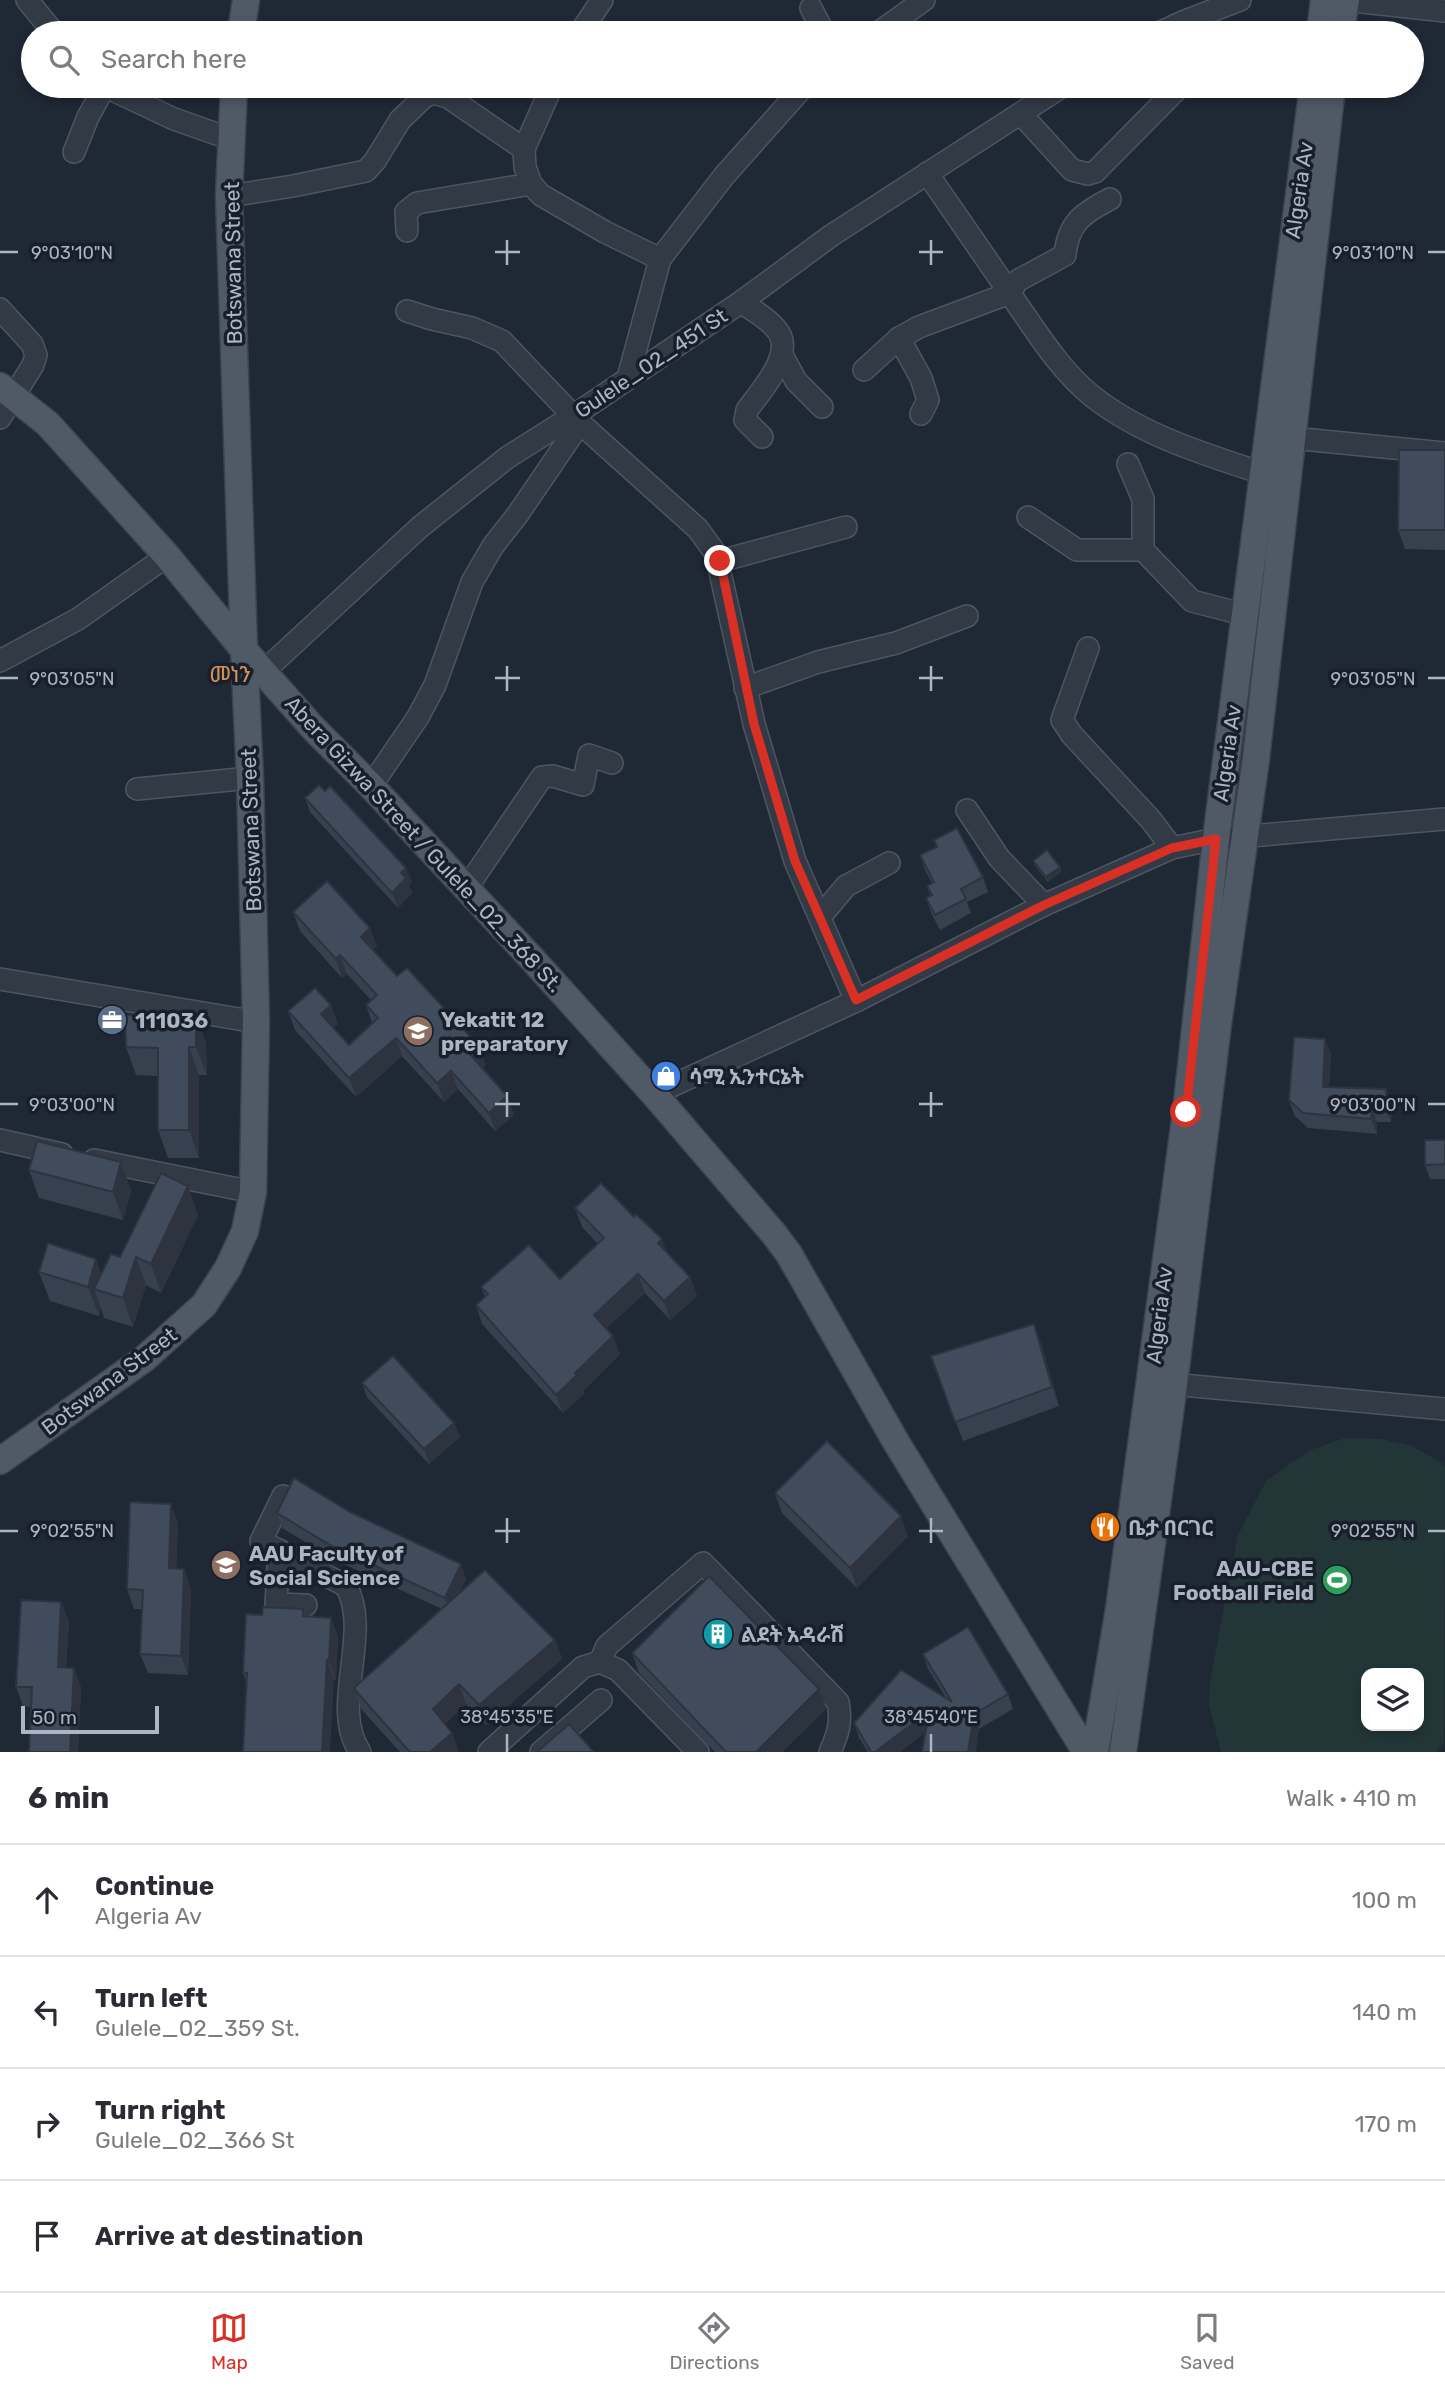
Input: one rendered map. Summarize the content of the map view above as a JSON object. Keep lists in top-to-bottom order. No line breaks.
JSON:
{"streets":{"main road":["Algeria Av","Botswana Street","Abera Gizwa Street / Gulele_02_368 St."],"street":["Gulele_02_451 St"]},"crossings":[["Botswana Street","Abera Gizwa Street / Gulele_02_368 St."],["Gulele_02_451 St","Abera Gizwa Street / Gulele_02_368 St."]],"districts":["መነን"],"places":{"office":["111036"],"school or university":["Yekatit 12 preparatory","AAU Faculty of Social Science"],"shop":["ሳሚ ኢንተርኔት"],"restaurant":["ቤታ በርገር"],"sports":["AAU-CBE Football Field"],"building":["ልደት አዳራሽ"]},"scale_bar":"50 m","page":{"search":"Search here","scale":"50 m","heading":["6 min","Walk · 410 m"],"list":[["Continue","Algeria Av","100 m"],["Turn left","Gulele_02_359 St.","140 m"],["Turn right","Gulele_02_366 St","170 m"],"Arrive at destination"],"nav":["Map","Directions","Saved"]},"coordinates":["9°03'10\"N","9°03'05\"N","9°03'00\"N","9°02'55\"N","38°45'35\"E","38°45'40\"E"]}
